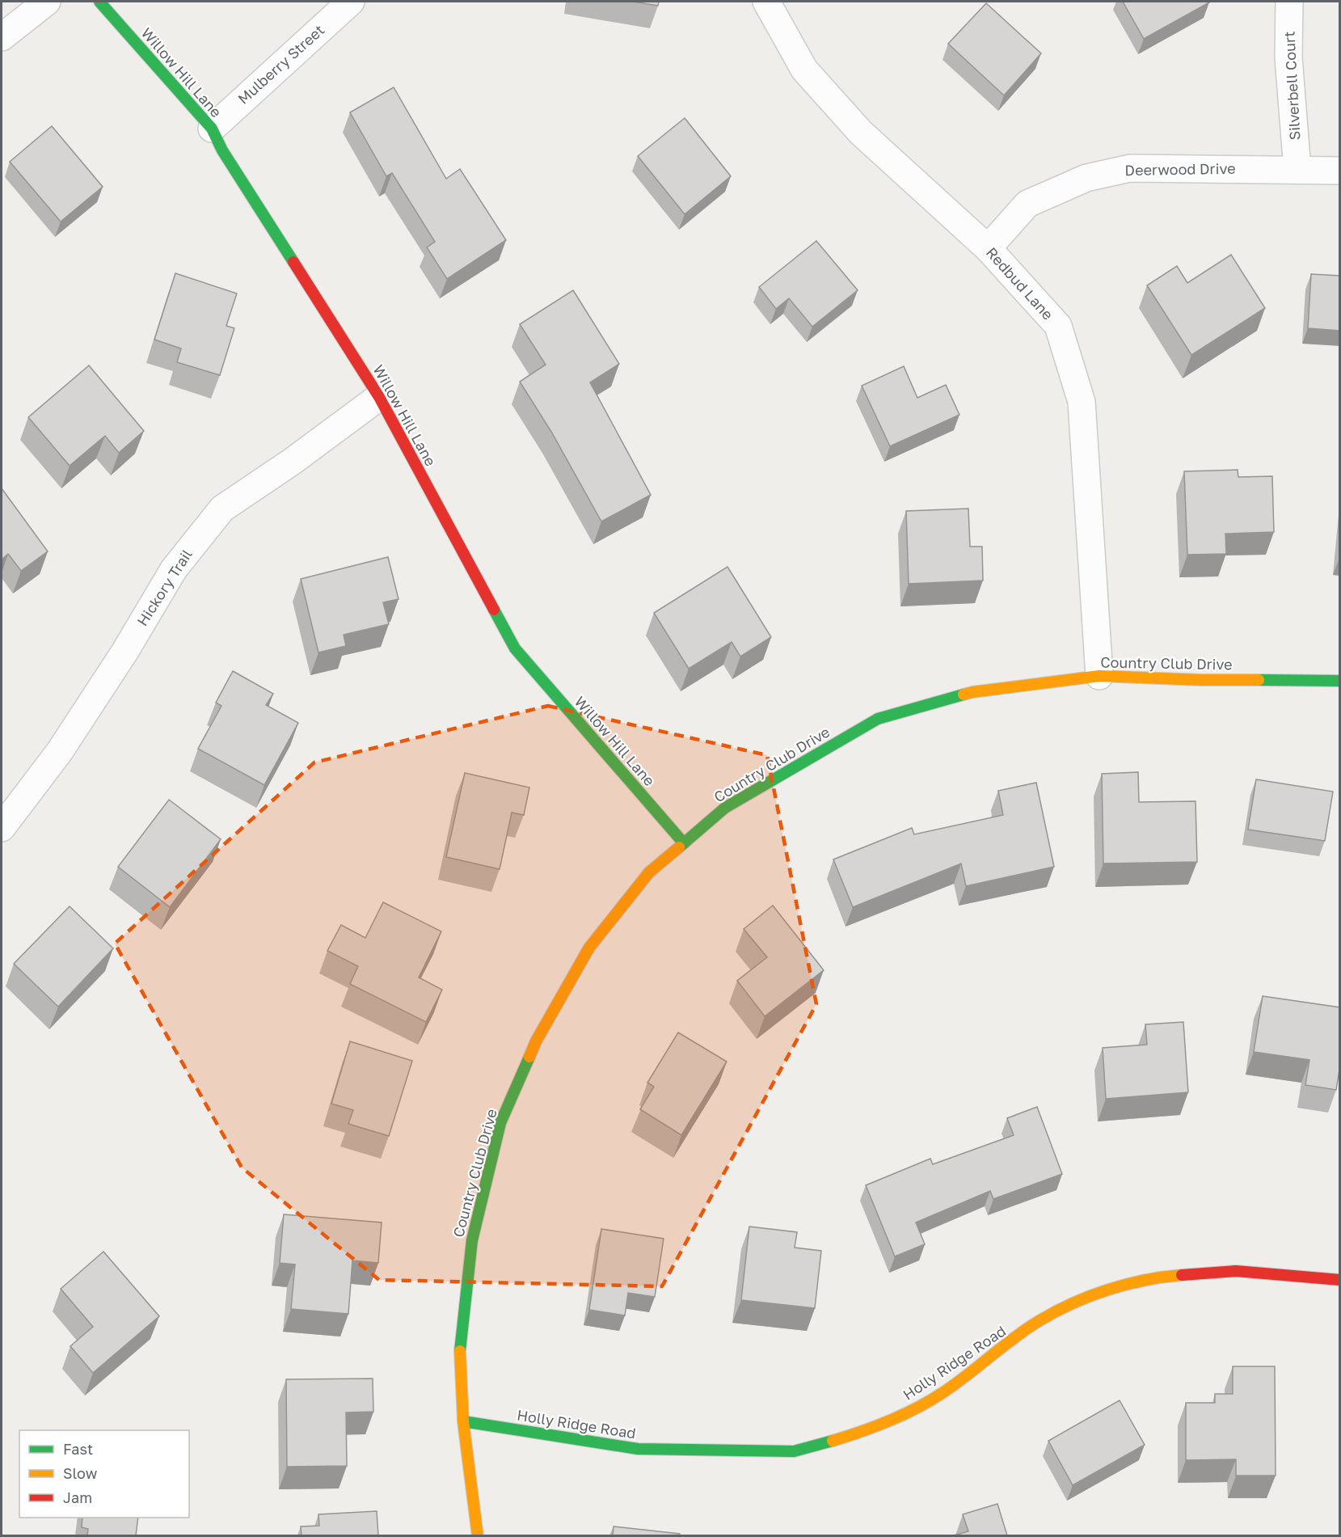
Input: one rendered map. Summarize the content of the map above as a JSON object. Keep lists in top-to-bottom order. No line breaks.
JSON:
{"streets":{"street":["Mulberry Street","Willow Hill Lane","Silverbell Court","Deerwood Drive","Redbud Lane","Hickory Trail","Country Club Drive","Holly Ridge Road"]},"crossings":[["Mulberry Street","Willow Hill Lane"],["Willow Hill Lane","Hickory Trail"],["Willow Hill Lane","Country Club Drive"],["Silverbell Court","Deerwood Drive"],["Deerwood Drive","Redbud Lane"],["Redbud Lane","Country Club Drive"],["Country Club Drive","Holly Ridge Road"]],"legend":["Fast","Slow","Jam"]}
